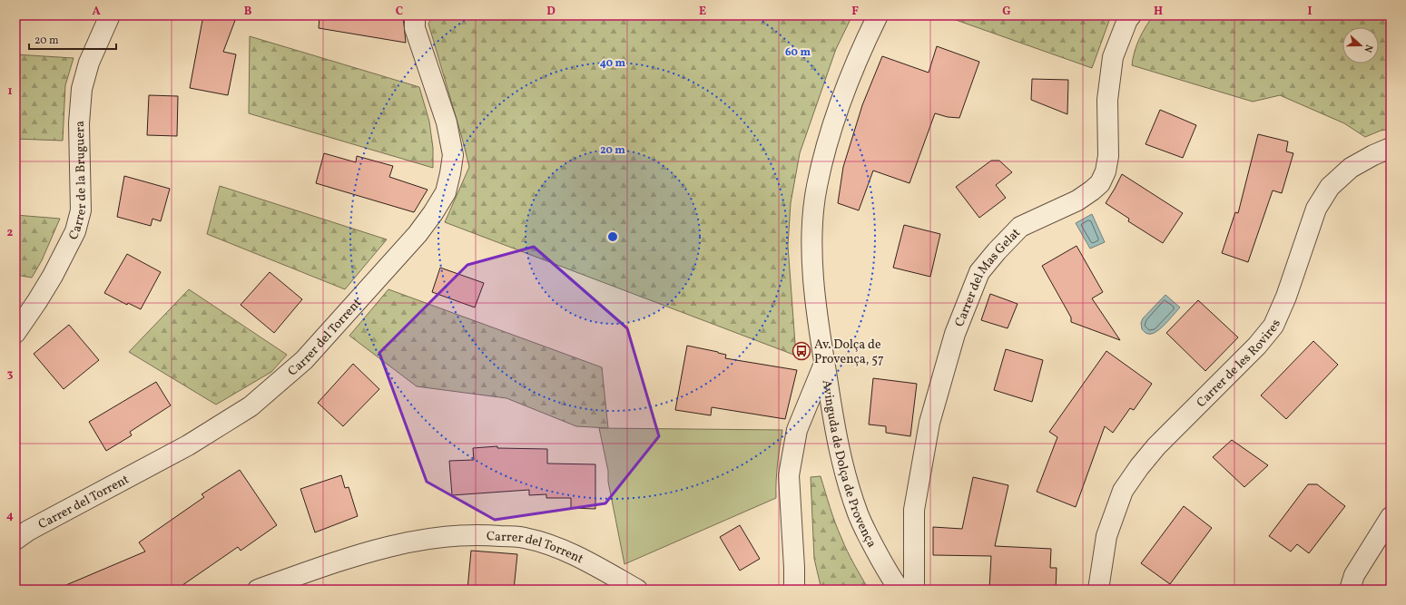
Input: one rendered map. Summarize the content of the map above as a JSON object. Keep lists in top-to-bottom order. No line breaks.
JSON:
{"streets":{"street":["Carrer de la Bruguera","Carrer del Mas Gelat","Carrer del Torrent","Carrer de les Rovires","Avinguda de Dolça de Provença"]},"places":{"bus stop":["Av. Dolça de Provença, 57"]},"scale_bar":"20 m","north":"right","grid":{"columns":["A","B","C","D","E","F","G","H","I"],"rows":["1","2","3","4"]},"rings":["60 m","40 m","20 m"]}
